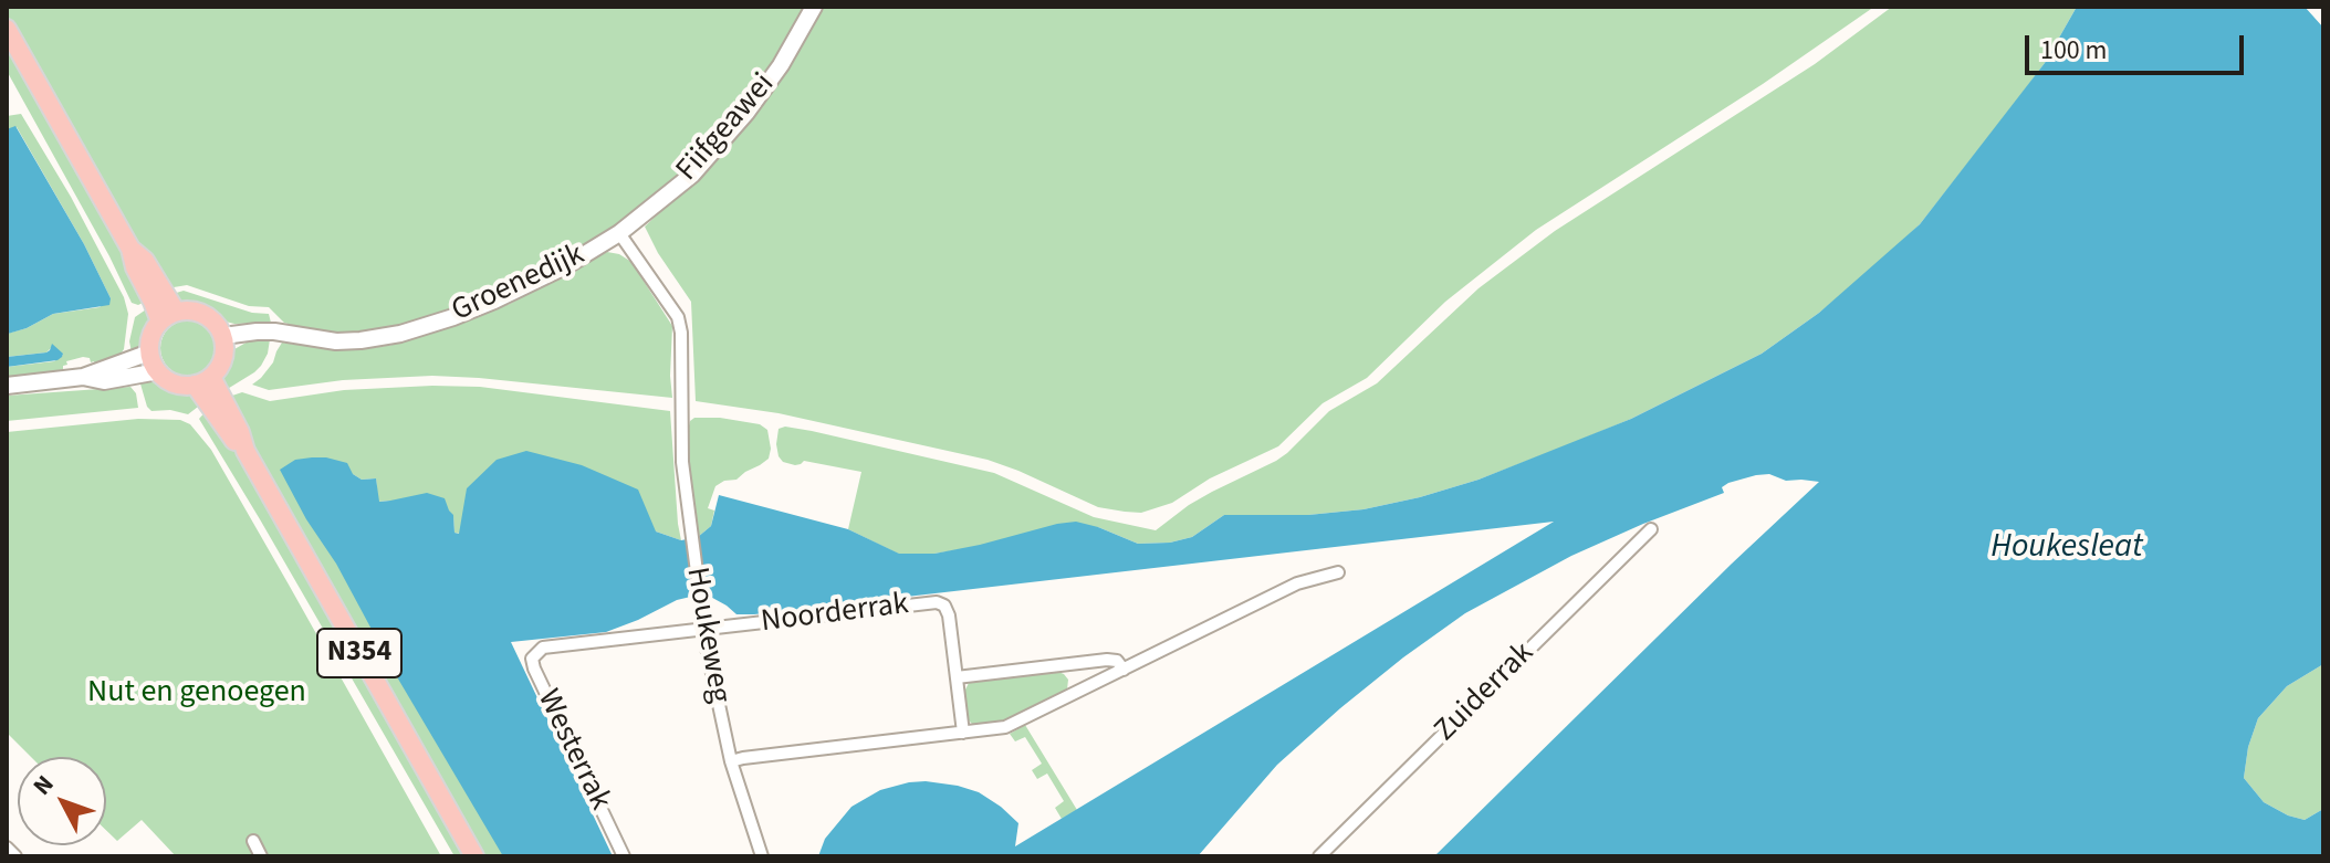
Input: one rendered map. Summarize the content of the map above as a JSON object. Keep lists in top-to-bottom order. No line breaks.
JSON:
{"streets":{"main road":["N354"],"street":["Fiifgeawei","Groenedijk","Noorderrak","Houkeweg","Zuiderrak","Westerrak"]},"crossings":[["Fiifgeawei","Groenedijk"],["Groenedijk","Houkeweg"],["Groenedijk","N354"],["Noorderrak","Houkeweg"],["Noorderrak","Westerrak"],["Houkeweg","Westerrak"]],"water":["Houkesleat"],"parks":["Nut en genoegen"],"scale_bar":"100 m","north":"top left"}
